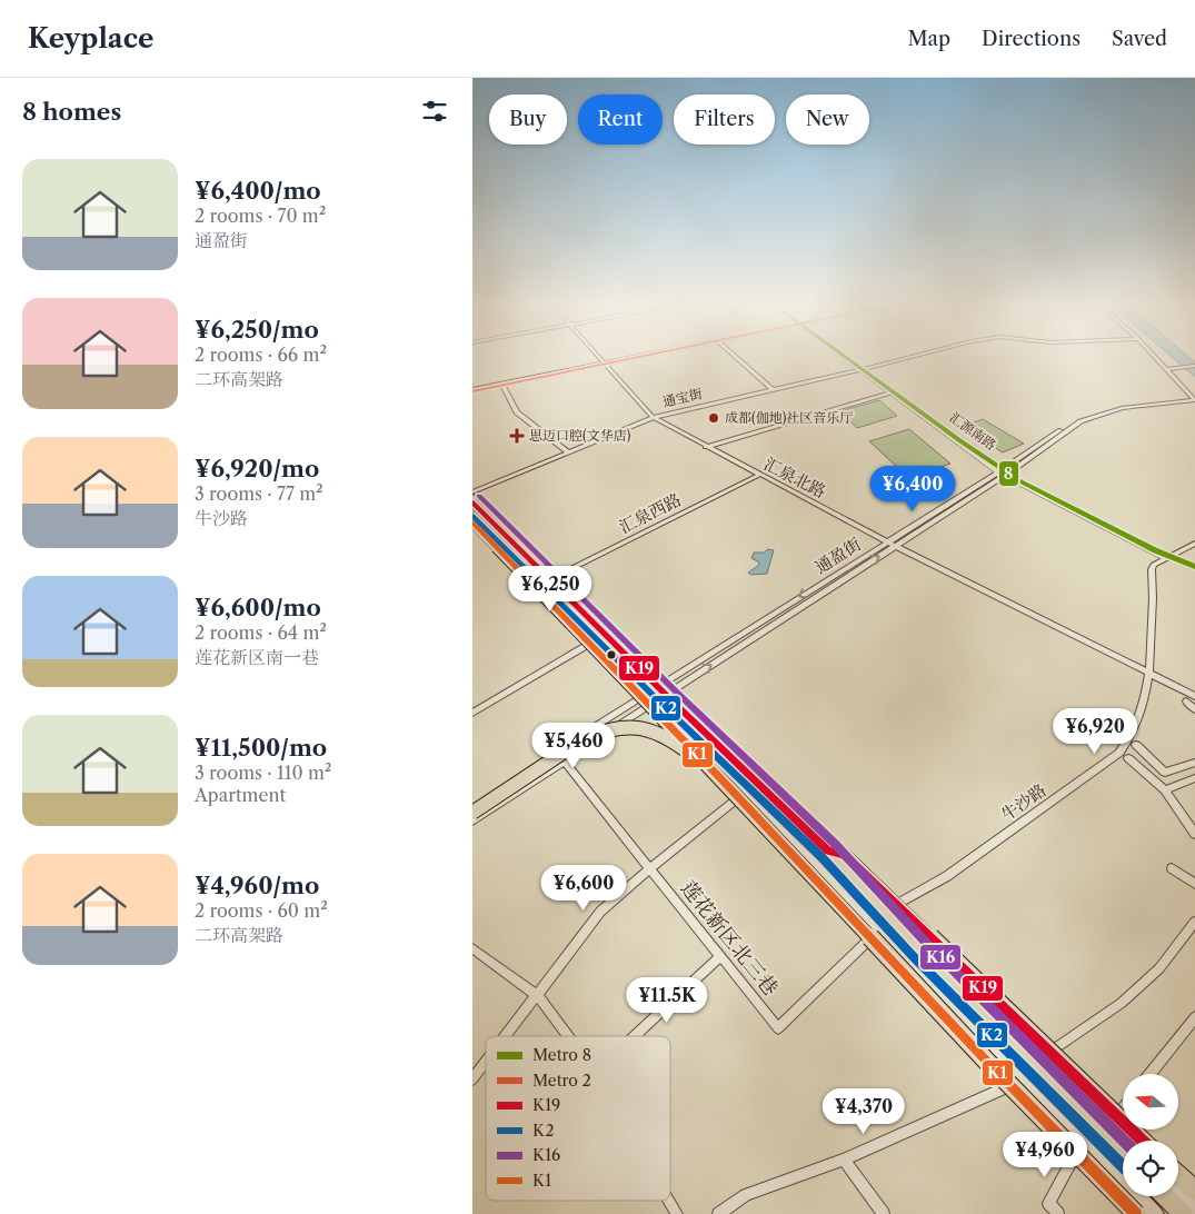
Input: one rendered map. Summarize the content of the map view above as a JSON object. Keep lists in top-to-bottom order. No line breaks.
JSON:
{"streets":{"street":["通宝街","汇源南路","汇泉北路","汇泉西路","通盈街","牛沙路","莲花新区北三巷"]},"crossings":[["通宝街","汇源南路"],["通宝街","汇泉北路"],["汇源南路","通盈街"],["汇源南路","牛沙路"],["汇泉北路","汇泉西路"],["汇泉北路","通盈街"],["汇泉北路","牛沙路"]],"places":{"other":["成都(伽地)社区音乐厅"],"health":["思迈口腔(文华店)"]},"lines":["metro line 8","metro line 2","transit line K16","transit line K19","transit line K2","transit line K1"],"legend":["Metro 8","Metro 2","K19","K2","K16","K1"],"north":"left","page":{"header":"Keyplace","nav":["Map","Directions","Saved"],"heading":"8 homes","chip":["Buy","Rent","Filters","New"],"list":[{"name":"¥6,400/mo","note":"2 rooms · 70 m² · 通盈街"},{"name":"¥6,250/mo","note":"2 rooms · 66 m² · 二环高架路"},{"name":"¥6,920/mo","note":"3 rooms · 77 m² · 牛沙路"},{"name":"¥6,600/mo","note":"2 rooms · 64 m² · 莲花新区南一巷"},{"name":"¥11,500/mo","note":"3 rooms · 110 m² · Apartment"},{"name":"¥4,960/mo","note":"2 rooms · 60 m² · 二环高架路"}],"price":["¥6,400","¥6,250","¥6,920","¥5,460","¥6,600","¥11.5K","¥4,370","¥4,960"]}}
